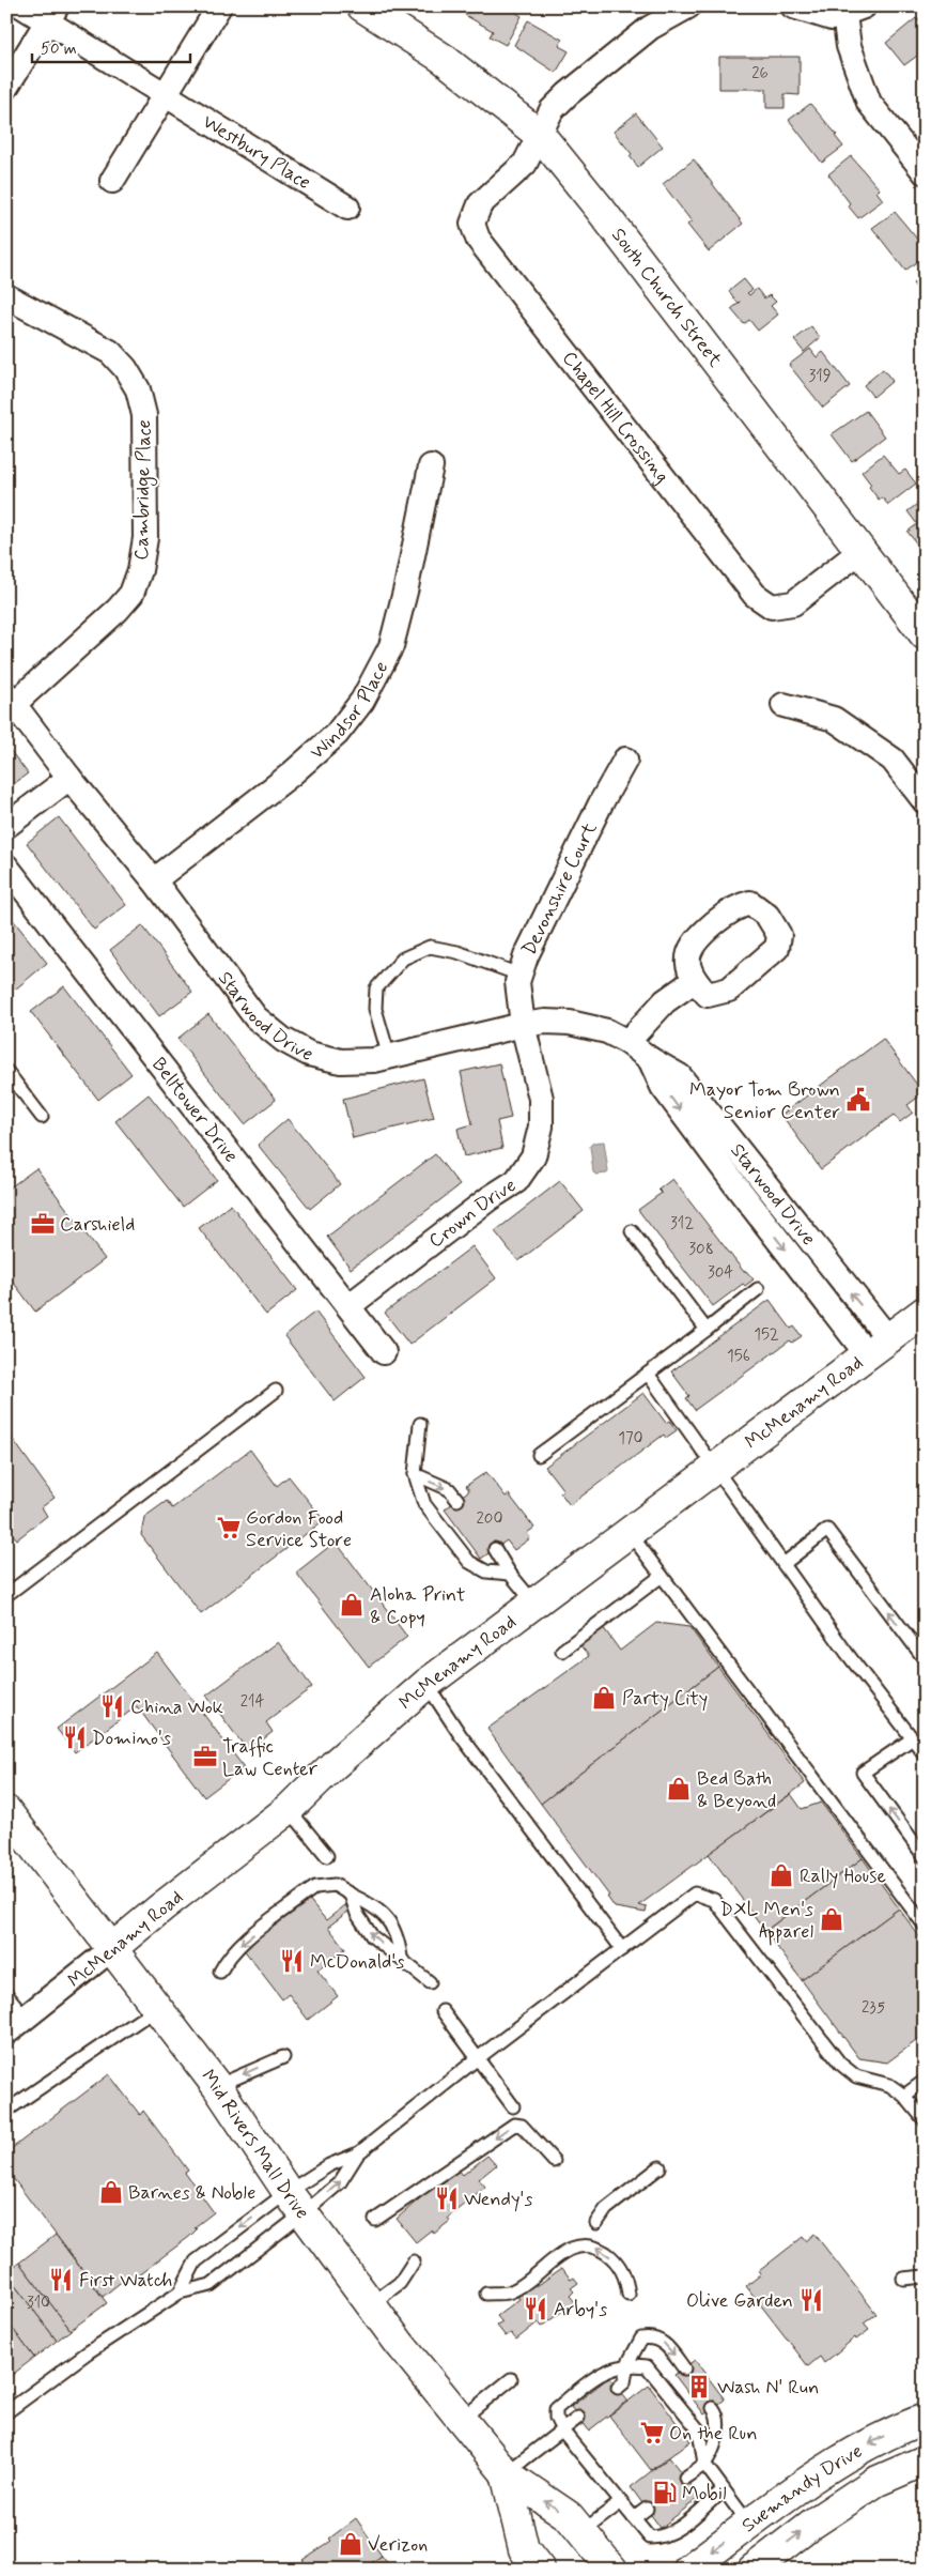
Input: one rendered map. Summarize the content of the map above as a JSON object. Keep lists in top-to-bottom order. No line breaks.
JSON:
{"streets":{"street":["Westbury Place","South Church Street","Chapel Hill Crossing","Cambridge Place","Windsor Place","Devonshire Court","Starwood Drive","Belltower Drive","Crown Drive","McMenamy Road","Mid Rivers Mall Drive","Suemandy Drive"]},"crossings":[["South Church Street","Chapel Hill Crossing"],["Cambridge Place","Starwood Drive"],["Windsor Place","Starwood Drive"],["Devonshire Court","Starwood Drive"],["Devonshire Court","Crown Drive"],["Starwood Drive","Crown Drive"],["Starwood Drive","McMenamy Road"],["Belltower Drive","Crown Drive"],["McMenamy Road","Mid Rivers Mall Drive"]],"places":{"public building":["Mayor Tom Brown Senior Center"],"office":["Carshield","Traffic Law Center"],"supermarket":["Gordon Food Service Store","On the Run"],"shop":["Aloha Print & Copy","Party City","Bed Bath & Beyond","Rally House","DXL Men's Apparel","Barnes & Noble","Verizon"],"restaurant":["China Wok","Domino's","McDonald's","Wendy's","First Watch","Olive Garden","Arby's"],"building":["Wash N' Run"],"fuel station":["Mobil"]},"house_numbers":["26","319","312","308","304","152","156","170","200","214","235","310"],"scale_bar":"50 m"}
